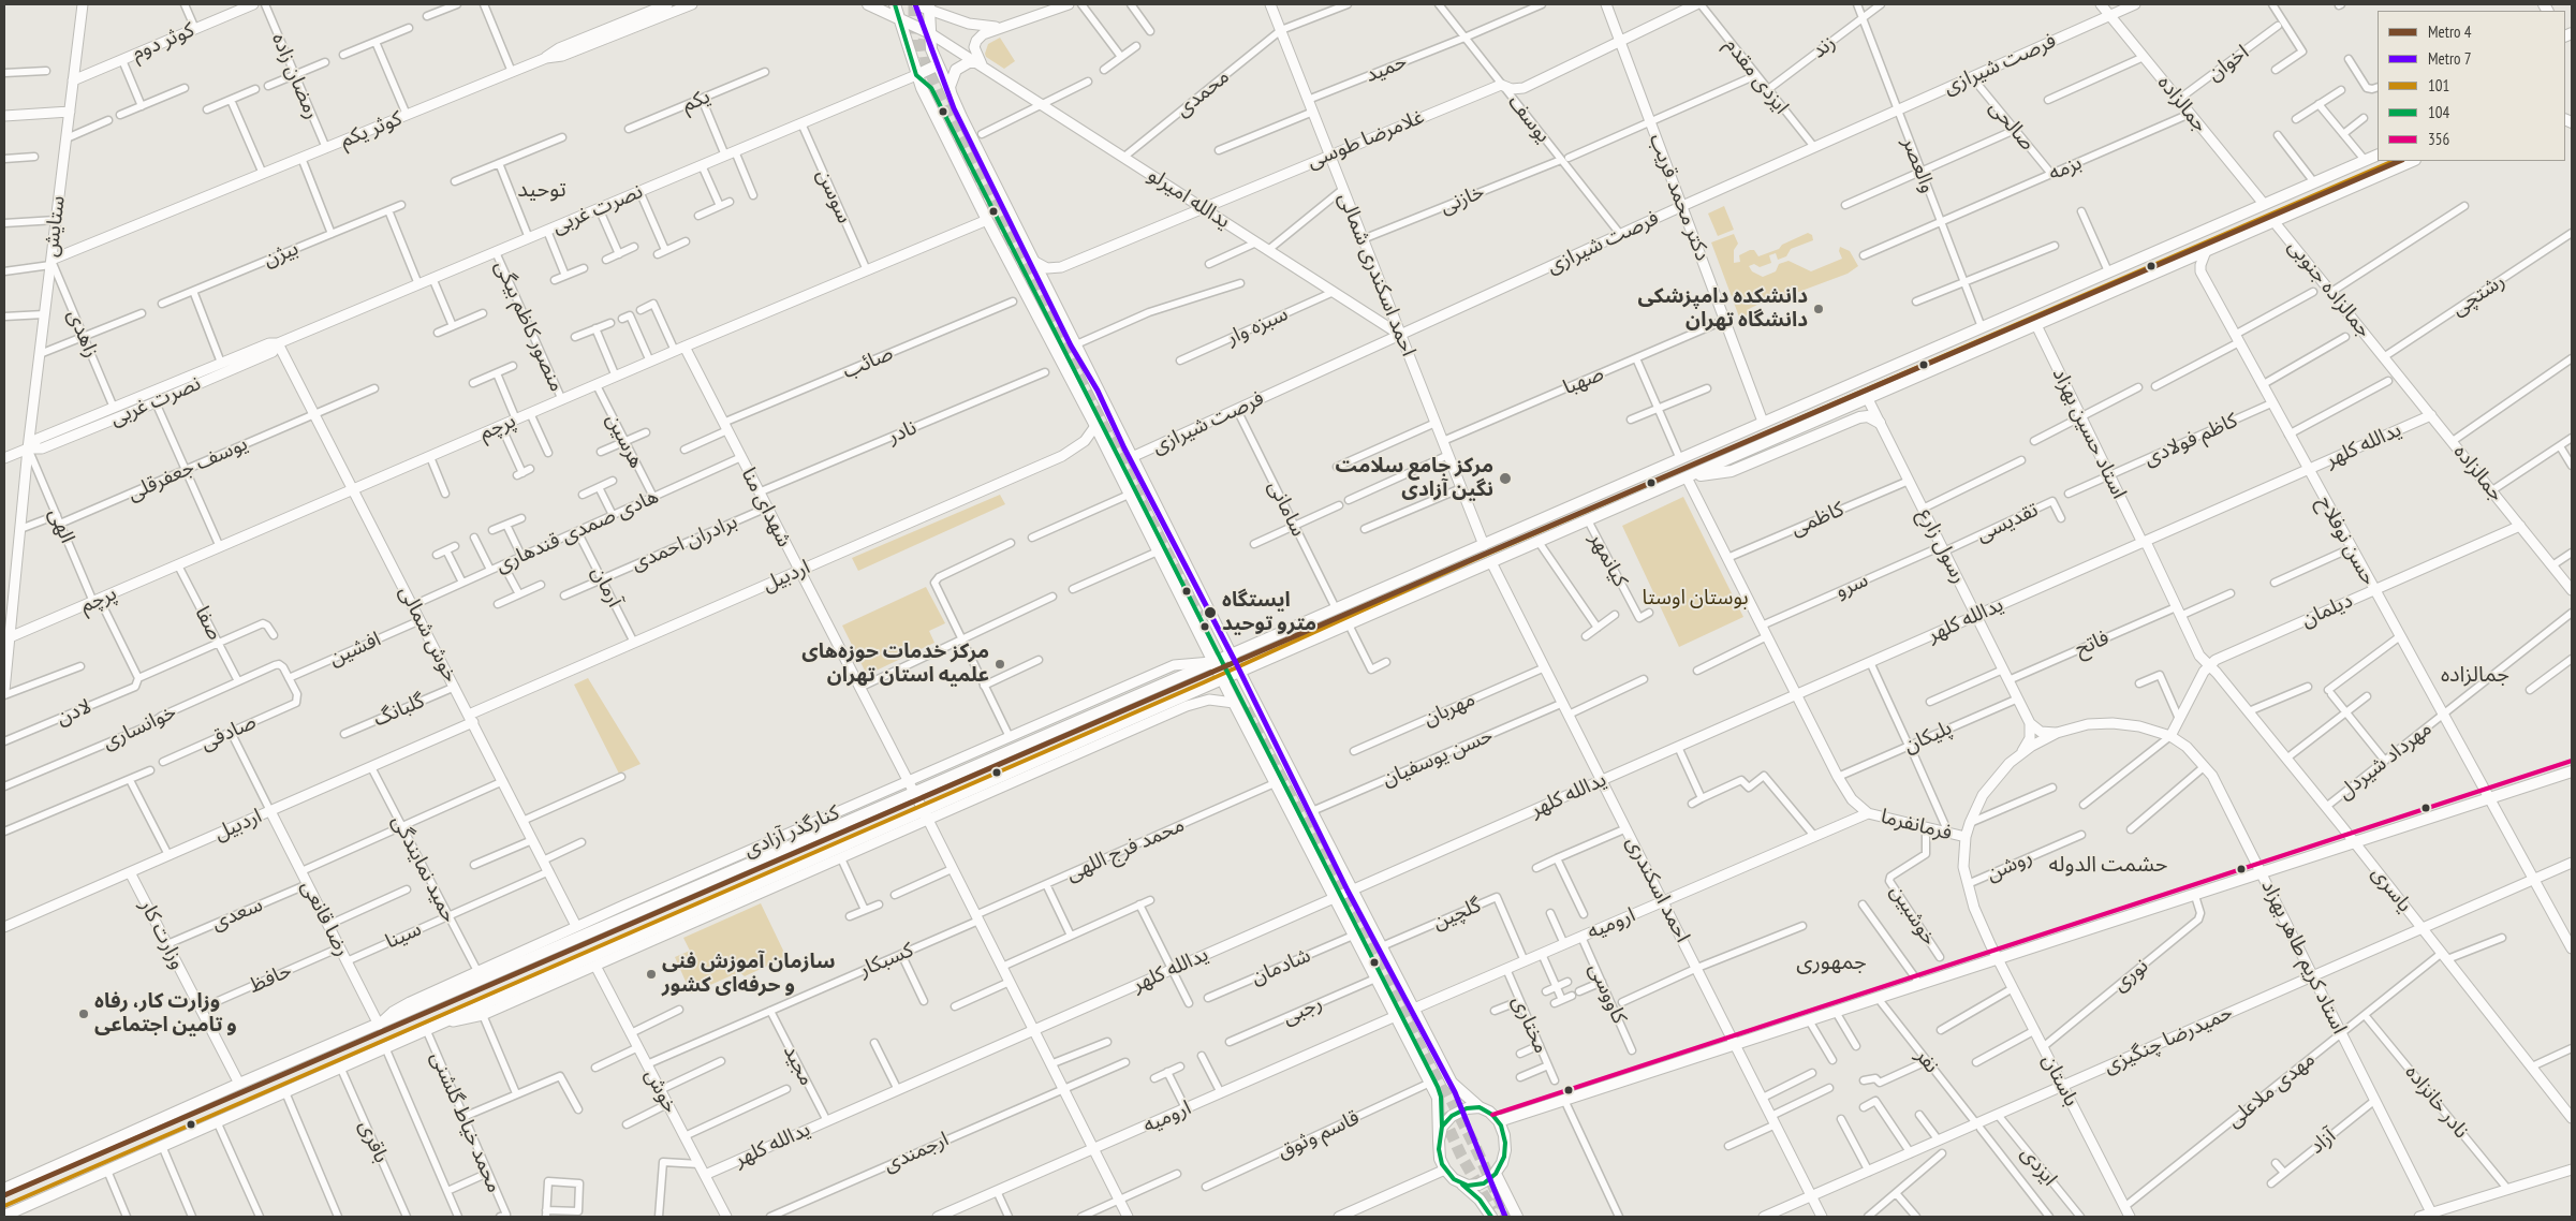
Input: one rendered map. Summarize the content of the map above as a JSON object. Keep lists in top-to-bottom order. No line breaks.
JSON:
{"streets":{"street":["کوثر دوم","زند","اخوان","فرصت شیرازی","حمید","رمضان زاده","ایزدی مقدم","محمدی","یکم","جمالزاده","یوسف","صالحی","کوثر یکم","غلامرضا طوسی","والعصر","بزمه","سوسن","دکتر محمد قریب","یدالله امیرلو","خازنی","نصرت غربی","ستایش","بیژن","احمد اسکندری شمالی","جمالزاده جنوبی","رشتچی","منصور کاظم بیگی","سبزه‌ وار","زاهدی","صائب","صهبا","پرچم","نادر","استاد حسین بهزاد","کاظم فولادی","هرسین","یدالله کلهر","یوسف جعفرقلی","شهدای منا","سامانی","کاظمی","تقدیسی","الهی","هادی صمدی قندهاری","حسن نوفلاح","برادران احمدی","رسول زارع","کیانمهر","اردبیل","سرو","آرمان","دیلمان","صفا","خوش شمالی","فاتح","افشین","مهربان","گلبانگ","لادن","خوانساری","صادقی","پلیکان","حسن یوسفیان","مهرداد شیردل","فرمانفرما","کنارگذر آزادی","محمد فرج اللهی","روشن","حمید نمایندگی","احمد اسکندری","یاسری","سعدی","گلچین","خوشبین","رضا قانعی","ارومیه","وزارت کار","سینا","استاد کریم طاهر بهزاد","کسبکار","شادمان","نوری","حافظ","کاووسی","رجبی","مختاری","حمیدرضا چنگیزی","نفر","مجید","باستان","مهدی ملاعلی","خوش","نادر خانزاده","محمد خیاط گلشنی","قاسم وثوق","باقری","آزاد","ارجمندی","ایزدی"]},"crossings":[["کوثر دوم","ستایش"],["زند","ایزدی مقدم"],["زند","والعصر"],["اخوان","جمالزاده"],["فرصت شیرازی","ایزدی مقدم"],["فرصت شیرازی","جمالزاده"],["فرصت شیرازی","یوسف"],["فرصت شیرازی","صالحی"],["فرصت شیرازی","والعصر"],["فرصت شیرازی","دکتر محمد قریب"],["فرصت شیرازی","یدالله امیرلو"],["فرصت شیرازی","احمد اسکندری شمالی"],["فرصت شیرازی","سامانی"],["حمید","یوسف"],["حمید","احمد اسکندری شمالی"],["رمضان زاده","کوثر یکم"],["ایزدی مقدم","غلامرضا طوسی"],["ایزدی مقدم","خازنی"],["محمدی","یدالله امیرلو"],["محمدی","احمد اسکندری شمالی"],["جمالزاده","بزمه"],["جمالزاده","جمالزاده جنوبی"],["جمالزاده","رشتچی"],["جمالزاده","یدالله کلهر"],["جمالزاده","دیلمان"],["یوسف","غلامرضا طوسی"],["یوسف","خازنی"],["صالحی","بزمه"],["کوثر یکم","ستایش"],["کوثر یکم","زاهدی"],["غلامرضا طوسی","دکتر محمد قریب"],["غلامرضا طوسی","یدالله امیرلو"],["غلامرضا طوسی","احمد اسکندری شمالی"],["والعصر","بزمه"],["سوسن","نصرت غربی"],["سوسن","پرچم"],["دکتر محمد قریب","خازنی"],["دکتر محمد قریب","صهبا"],["یدالله امیرلو","احمد اسکندری شمالی"],["یدالله امیرلو","سبزه‌ وار"],["خازنی","احمد اسکندری شمالی"],["نصرت غربی","ستایش"],["نصرت غربی","منصور کاظم بیگی"],["نصرت غربی","زاهدی"],["نصرت غربی","الهی"],["نصرت غربی","خوش شمالی"],["ستایش","زاهدی"],["ستایش","پرچم"],["ستایش","الهی"],["احمد اسکندری شمالی","صهبا"],["جمالزاده جنوبی","رشتچی"],["منصور کاظم بیگی","پرچم"],["صائب","شهدای منا"],["پرچم","هرسین"],["پرچم","شهدای منا"],["پرچم","الهی"],["پرچم","صفا"],["پرچم","خوش شمالی"],["نادر","شهدای منا"],["استاد حسین بهزاد","کاظم فولادی"],["استاد حسین بهزاد","یدالله کلهر"],["استاد حسین بهزاد","دیلمان"],["استاد حسین بهزاد","فاتح"],["استاد حسین بهزاد","یاسری"],["کاظم فولادی","حسن نوفلاح"],["هرسین","هادی صمدی قندهاری"],["یدالله کلهر","شهدای منا"],["یدالله کلهر","حسن نوفلاح"],["یدالله کلهر","رسول زارع"],["یدالله کلهر","احمد اسکندری"],["یدالله کلهر","مجید"],["یدالله کلهر","خوش"],["یوسف جعفرقلی","الهی"],["یوسف جعفرقلی","خوش شمالی"],["شهدای منا","هادی صمدی قندهاری"],["شهدای منا","برادران احمدی"],["شهدای منا","اردبیل"],["شهدای منا","کنارگذر آزادی"],["شهدای منا","محمد فرج اللهی"],["شهدای منا","ارومیه"],["شهدای منا","کسبکار"],["شهدای منا","ارجمندی"],["کاظمی","رسول زارع"],["تقدیسی","رسول زارع"],["تقدیسی","سرو"],["الهی","لادن"],["هادی صمدی قندهاری","آرمان"],["هادی صمدی قندهاری","خوش شمالی"],["حسن نوفلاح","دیلمان"],["حسن نوفلاح","مهرداد شیردل"],["حسن نوفلاح","حمیدرضا چنگیزی"],["برادران احمدی","آرمان"],["رسول زارع","سرو"],["رسول زارع","فاتح"],["رسول زارع","پلیکان"],["اردبیل","آرمان"],["اردبیل","خوش شمالی"],["اردبیل","حمید نمایندگی"],["اردبیل","رضا قانعی"],["اردبیل","وزارت کار"],["دیلمان","یاسری"],["صفا","لادن"],["صفا","خوانساری"],["خوش شمالی","افشین"],["خوش شمالی","گلبانگ"],["خوش شمالی","کنارگذر آزادی"],["خوش شمالی","سینا"],["افشین","خوانساری"],["افشین","صادقی"],["مهربان","احمد اسکندری"],["خوانساری","صادقی"],["حسن یوسفیان","احمد اسکندری"],["مهرداد شیردل","یاسری"],["فرمانفرما","خوشبین"],["فرمانفرما","ارومیه"],["فرمانفرما","باستان"],["کنارگذر آزادی","حمید نمایندگی"],["کنارگذر آزادی","رضا قانعی"],["محمد فرج اللهی","کسبکار"],["روشن","باستان"],["حمید نمایندگی","سینا"],["احمد اسکندری","ارومیه"],["احمد اسکندری","حمیدرضا چنگیزی"],["یاسری","حمیدرضا چنگیزی"],["یاسری","مهدی ملاعلی"],["سعدی","رضا قانعی"],["سعدی","وزارت کار"],["گلچین","ارومیه"],["رضا قانعی","سینا"],["رضا قانعی","حافظ"],["ارومیه","کاووسی"],["ارومیه","مختاری"],["وزارت کار","حافظ"],["استاد کریم طاهر بهزاد","حمیدرضا چنگیزی"],["استاد کریم طاهر بهزاد","باستان"],["استاد کریم طاهر بهزاد","مهدی ملاعلی"],["استاد کریم طاهر بهزاد","آزاد"],["کسبکار","مجید"],["کسبکار","خوش"],["نوری","باستان"],["حمیدرضا چنگیزی","نفر"],["حمیدرضا چنگیزی","باستان"],["حمیدرضا چنگیزی","ایزدی"],["باستان","مهدی ملاعلی"],["مهدی ملاعلی","نادر خانزاده"]],"districts":["توحید","جمالزاده","حشمت الدوله","جمهوری"],"parks":["بوستان اوستا"],"places":["دانشکده دامپزشکی دانشگاه تهران","مرکز جامع سلامت نگین آزادی","ایستگاه مترو توحید","مرکز خدمات حوزه‌های علمیه استان تهران","سازمان آموزش فنی و حرفه‌ای کشور","وزارت کار، رفاه و تامین اجتماعی"],"lines":["metro line 7","transit line 104","metro line 4","transit line 101","transit line 356"],"legend":["Metro 4","Metro 7","101","104","356"]}
